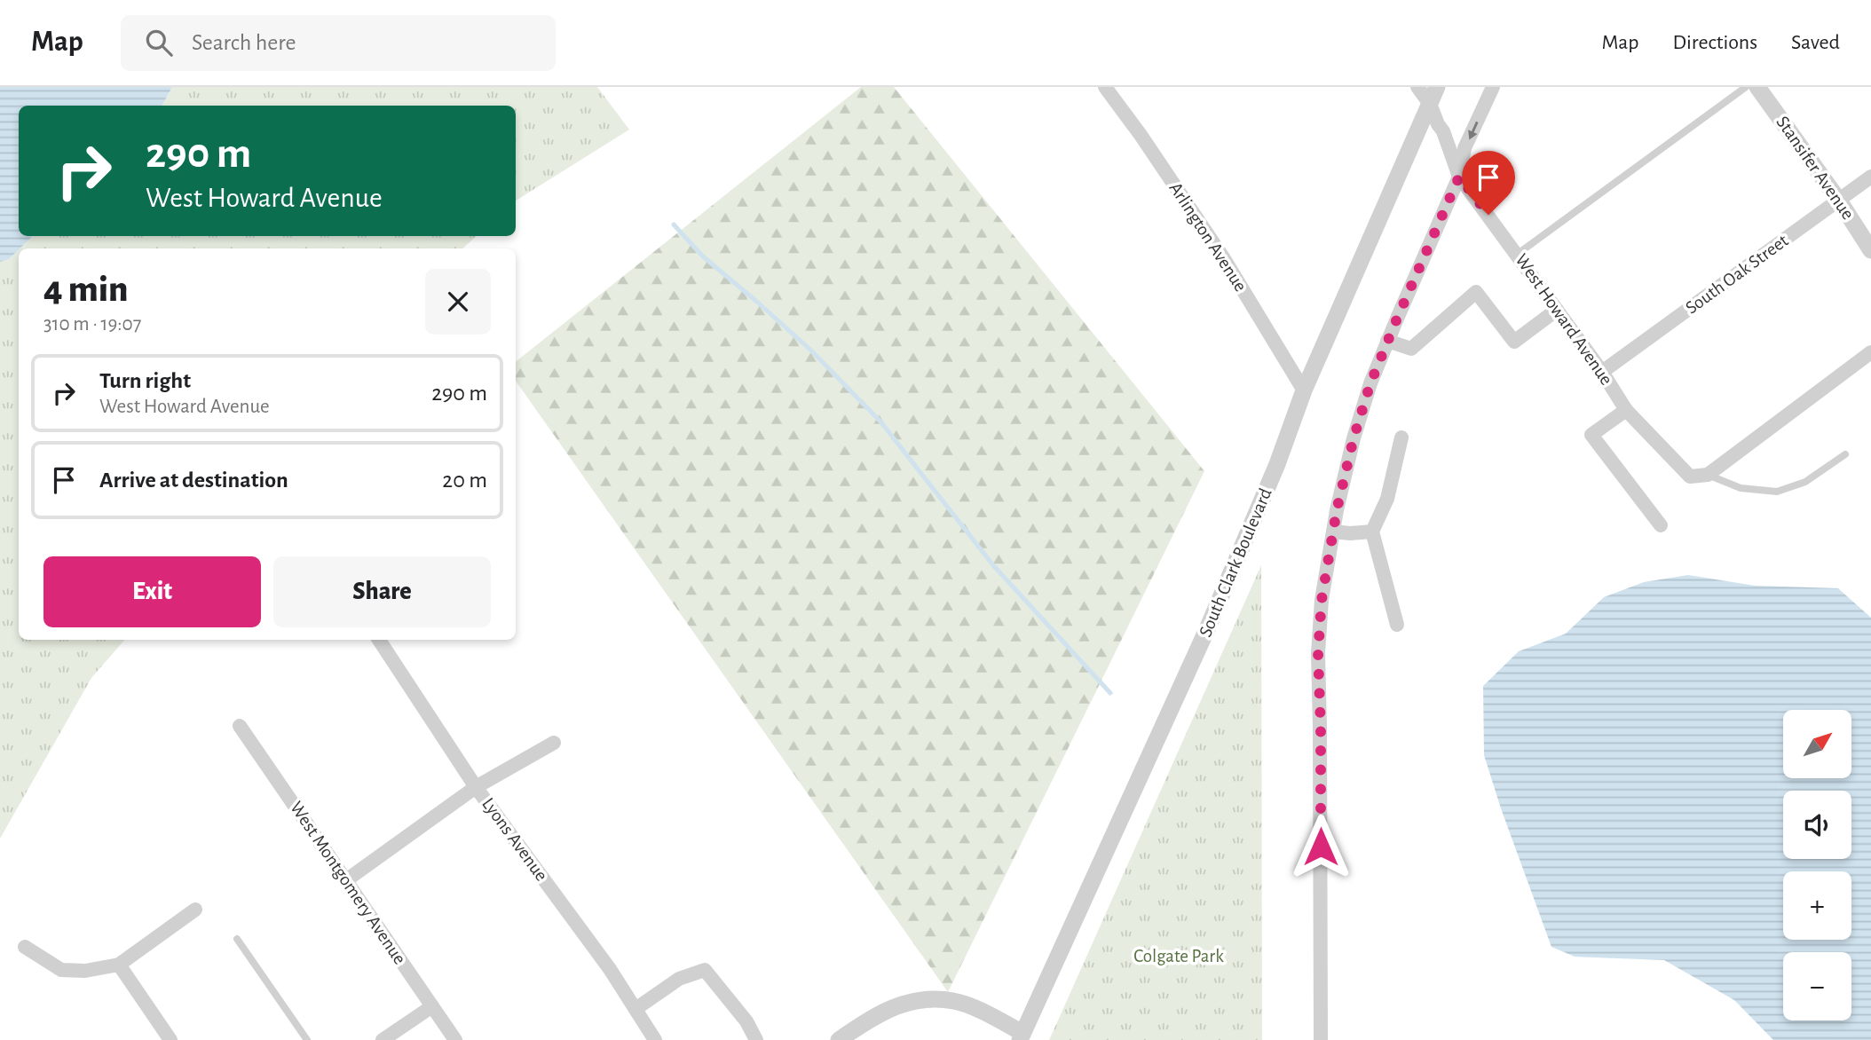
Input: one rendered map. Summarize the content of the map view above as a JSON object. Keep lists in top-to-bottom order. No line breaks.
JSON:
{"streets":{"street":["Stansifer Avenue","Arlington Avenue","South Oak Street","West Howard Avenue","South Clark Boulevard","Lyons Avenue","West Montgomery Avenue"]},"crossings":[["Stansifer Avenue","South Oak Street"],["Arlington Avenue","South Clark Boulevard"],["South Oak Street","West Howard Avenue"],["West Howard Avenue","South Clark Boulevard"]],"parks":["Colgate Park"],"north":"top right","page":{"header":"Map","search":"Search here","nav":["Map","Directions","Saved"],"turn":["290 m","West Howard Avenue"],"heading":["4 min","310 m · 19:07"],"list":[{"name":"Turn right","note":"West Howard Avenue","value":"290 m"},{"name":"Arrive at destination","value":"20 m"}],"buttons":["Exit","Share"],"map_buttons":["+","−"]}}
